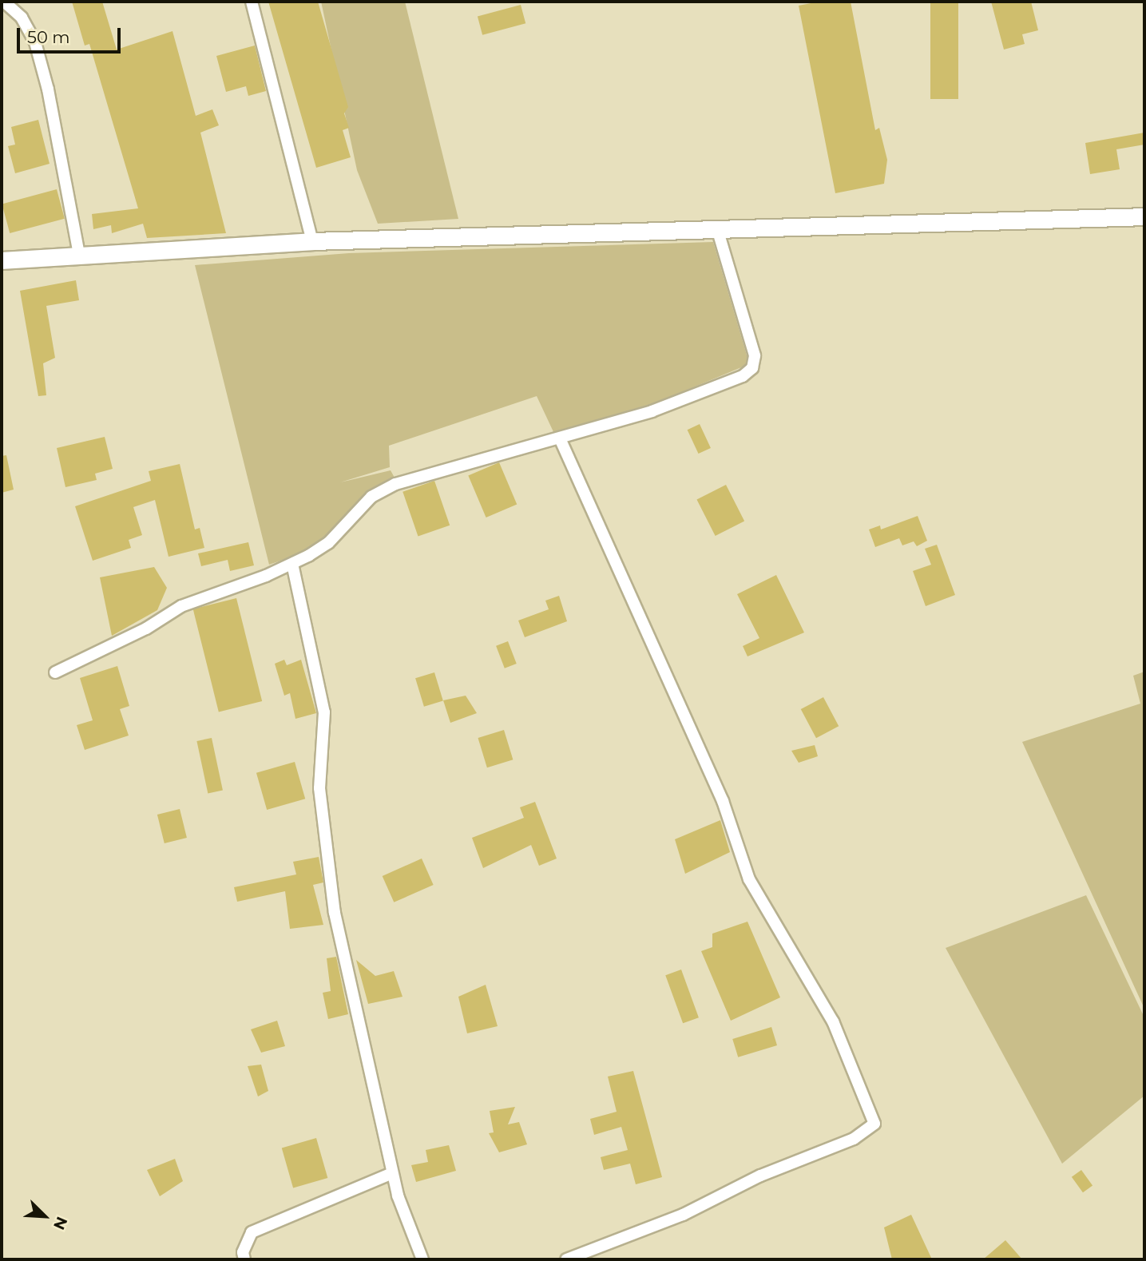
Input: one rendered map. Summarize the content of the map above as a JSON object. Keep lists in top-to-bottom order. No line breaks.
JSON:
{"scale_bar":"50 m","north":"bottom right"}
